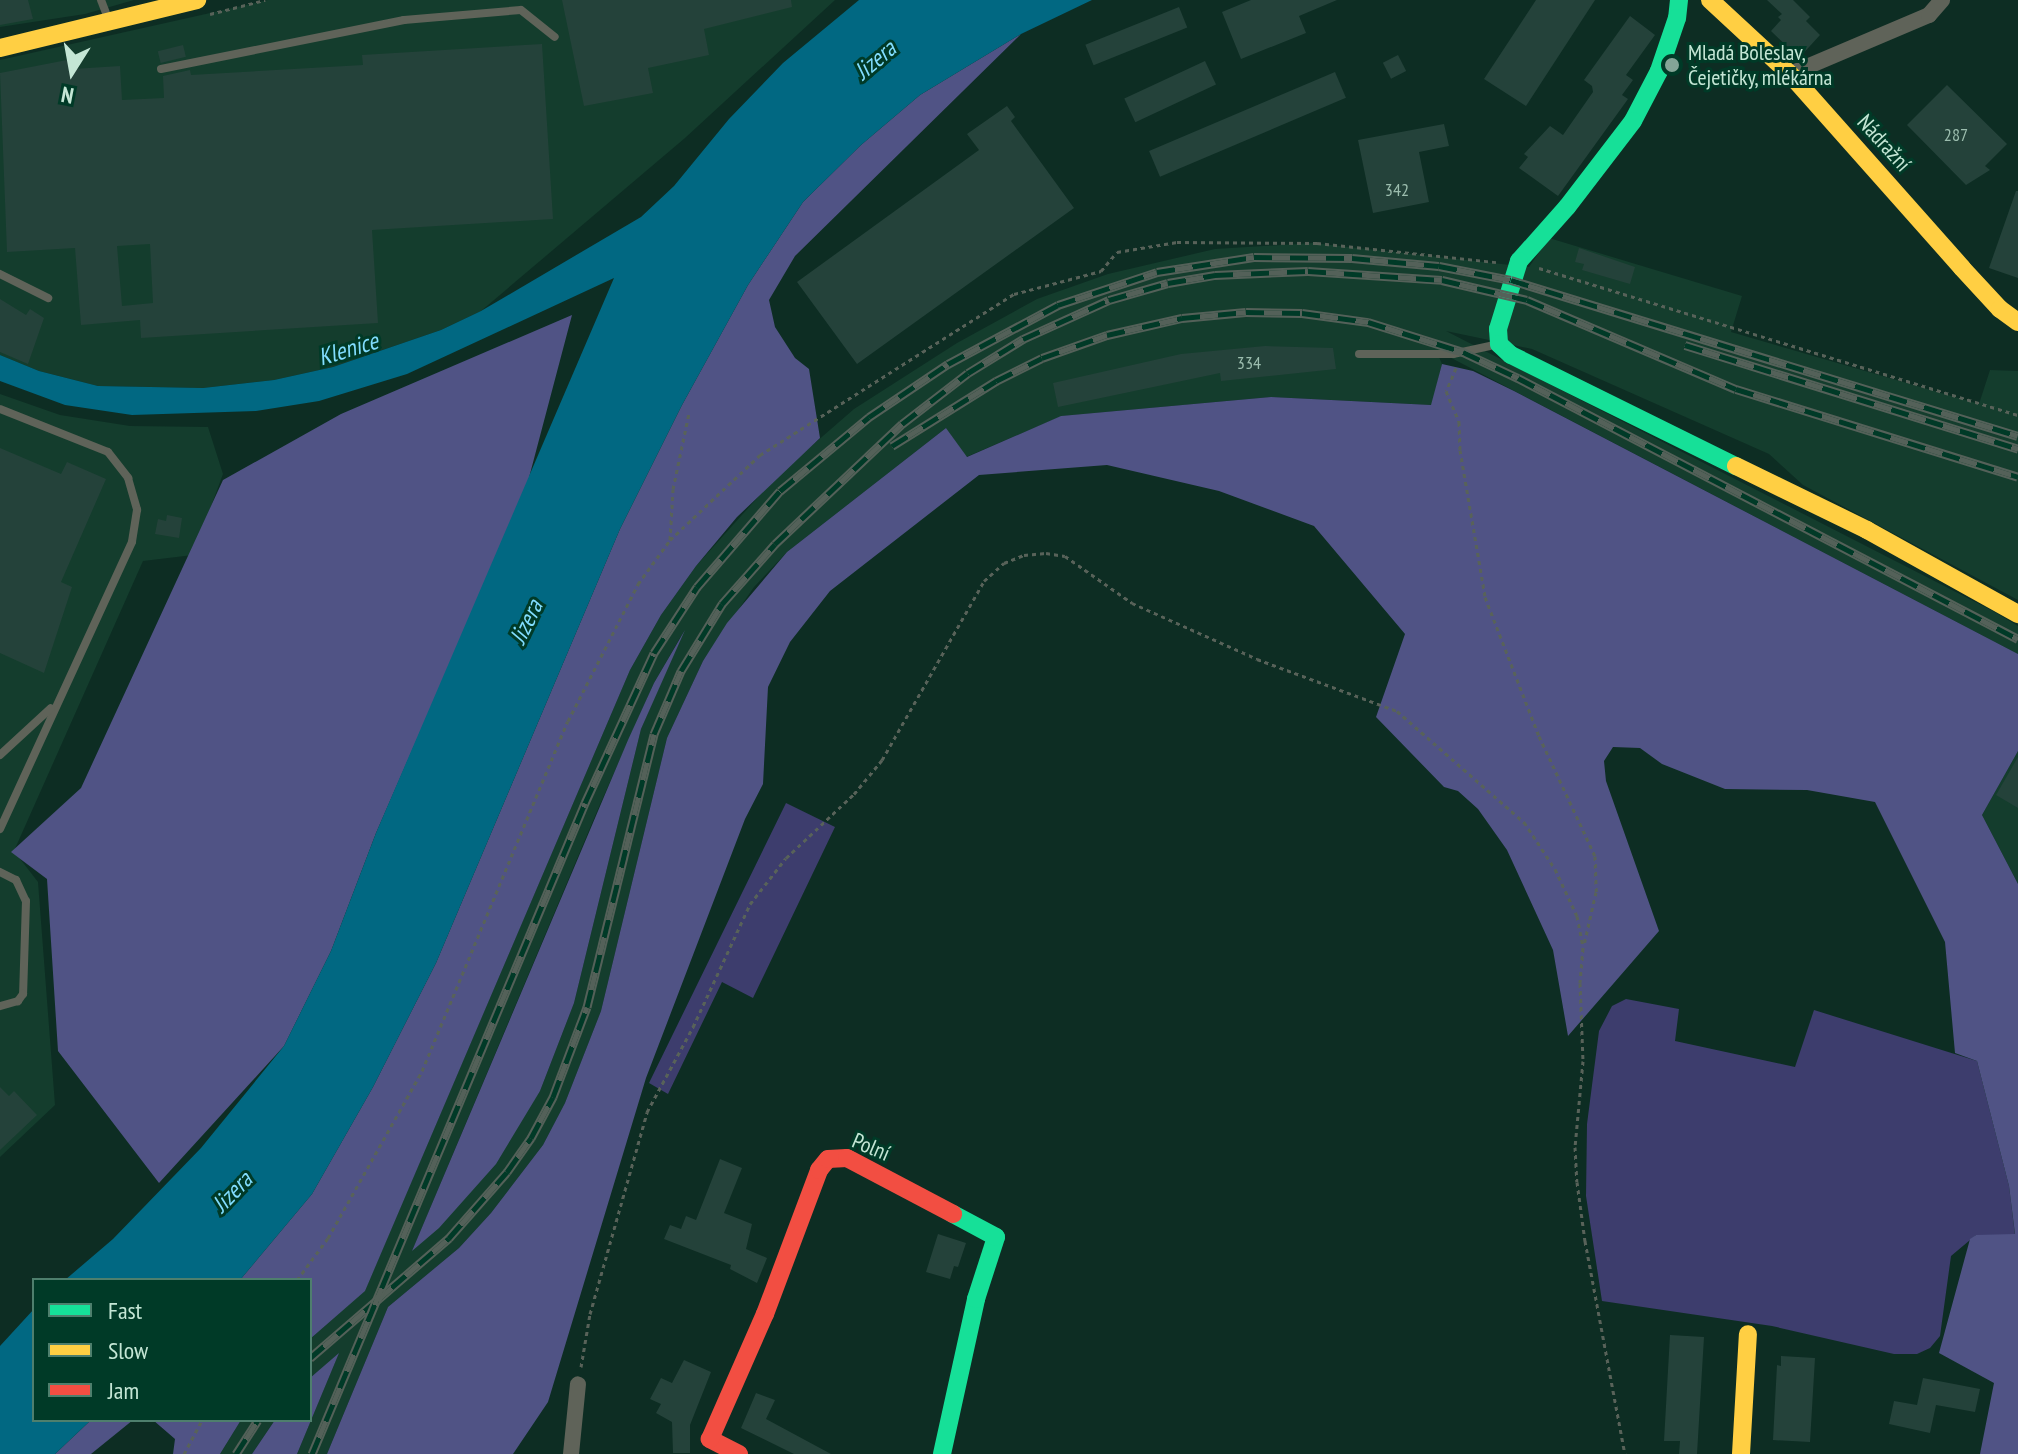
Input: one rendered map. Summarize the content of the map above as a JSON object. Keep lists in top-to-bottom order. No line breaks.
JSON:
{"streets":{"street":["Nádražní","Polní"]},"water":["Jizera","Klenice"],"places":["Mladá Boleslav, Čejetičky, mlékárna"],"house_numbers":["287","342","334"],"legend":["Fast","Slow","Jam"],"north":"bottom"}
